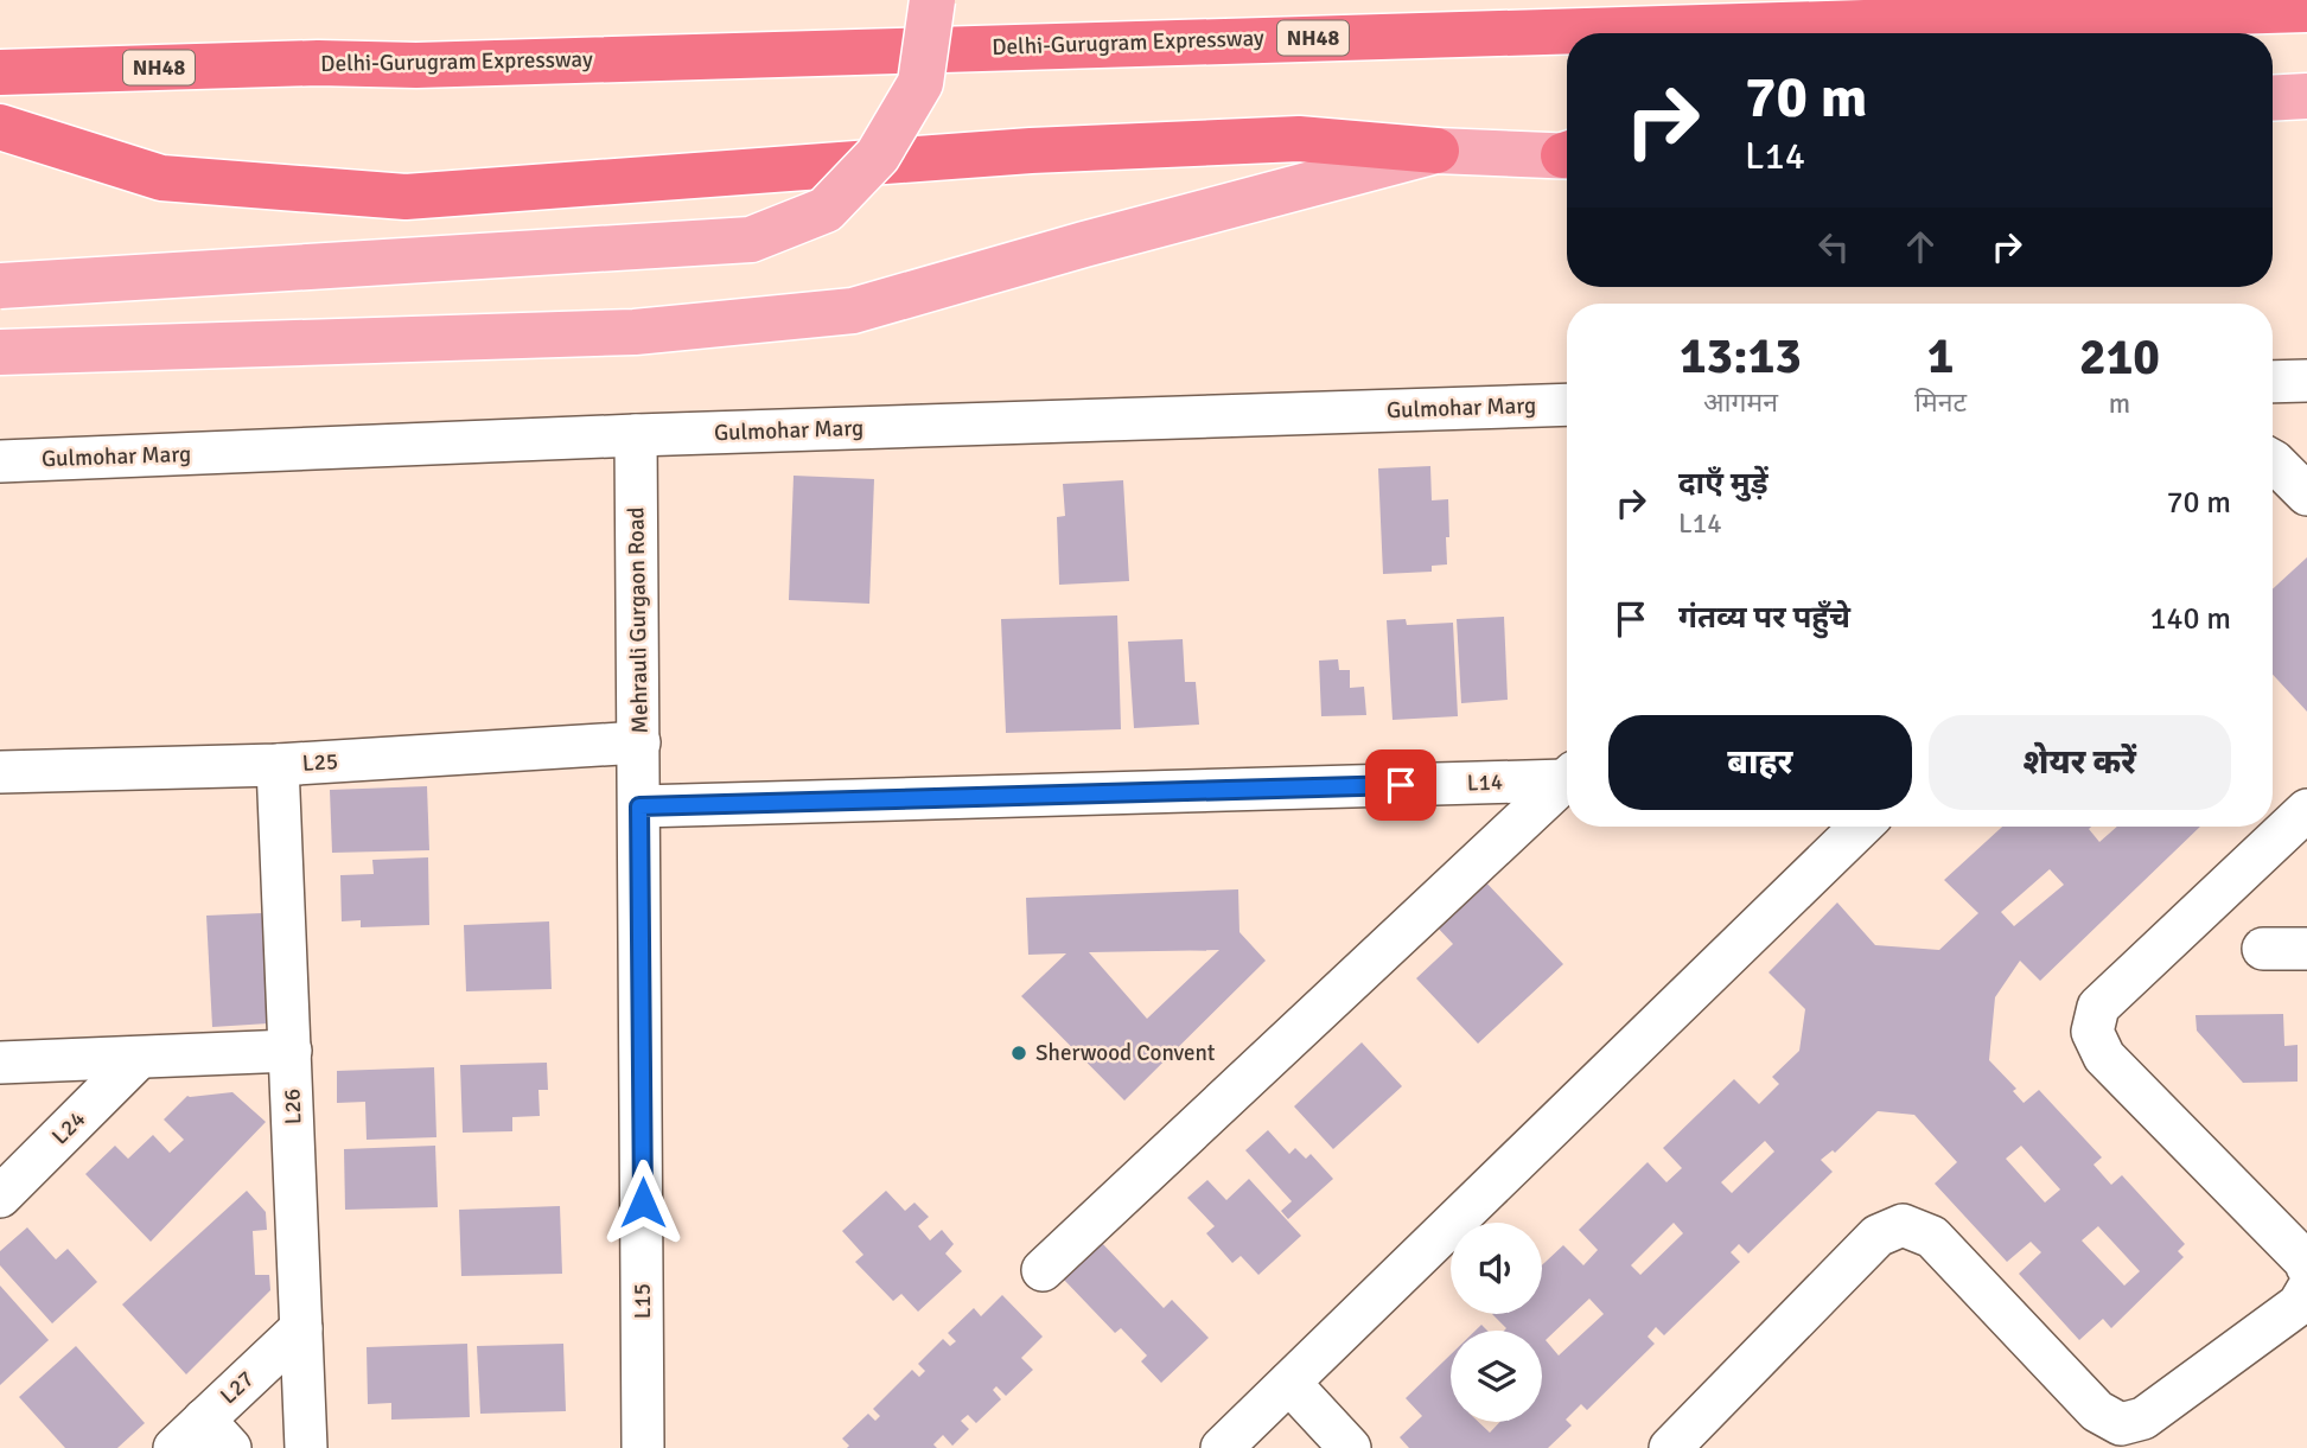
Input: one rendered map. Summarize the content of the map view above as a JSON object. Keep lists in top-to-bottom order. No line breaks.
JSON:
{"streets":{"highway":["NH48","Delhi-Gurugram Expressway"],"street":["Gulmohar Marg","Mehrauli Gurgaon Road","L25","L14","L26","L24","L15","L27"]},"crossings":[["Gulmohar Marg","Mehrauli Gurgaon Road"],["Mehrauli Gurgaon Road","L25"],["Mehrauli Gurgaon Road","L14"],["Mehrauli Gurgaon Road","L15"],["L25","L26"],["L14","L15"],["L26","L27"]],"places":["Sherwood Convent"],"page":{"turn":["70 m","L14"],"eta":["13:13","आगमन","1","मिनट","210","m"],"list":[{"name":"दाएँ मुड़ें","note":"L14","value":"70 m"},{"name":"गंतव्य पर पहुँचे","value":"140 m"}],"buttons":["बाहर","शेयर करें"]}}
